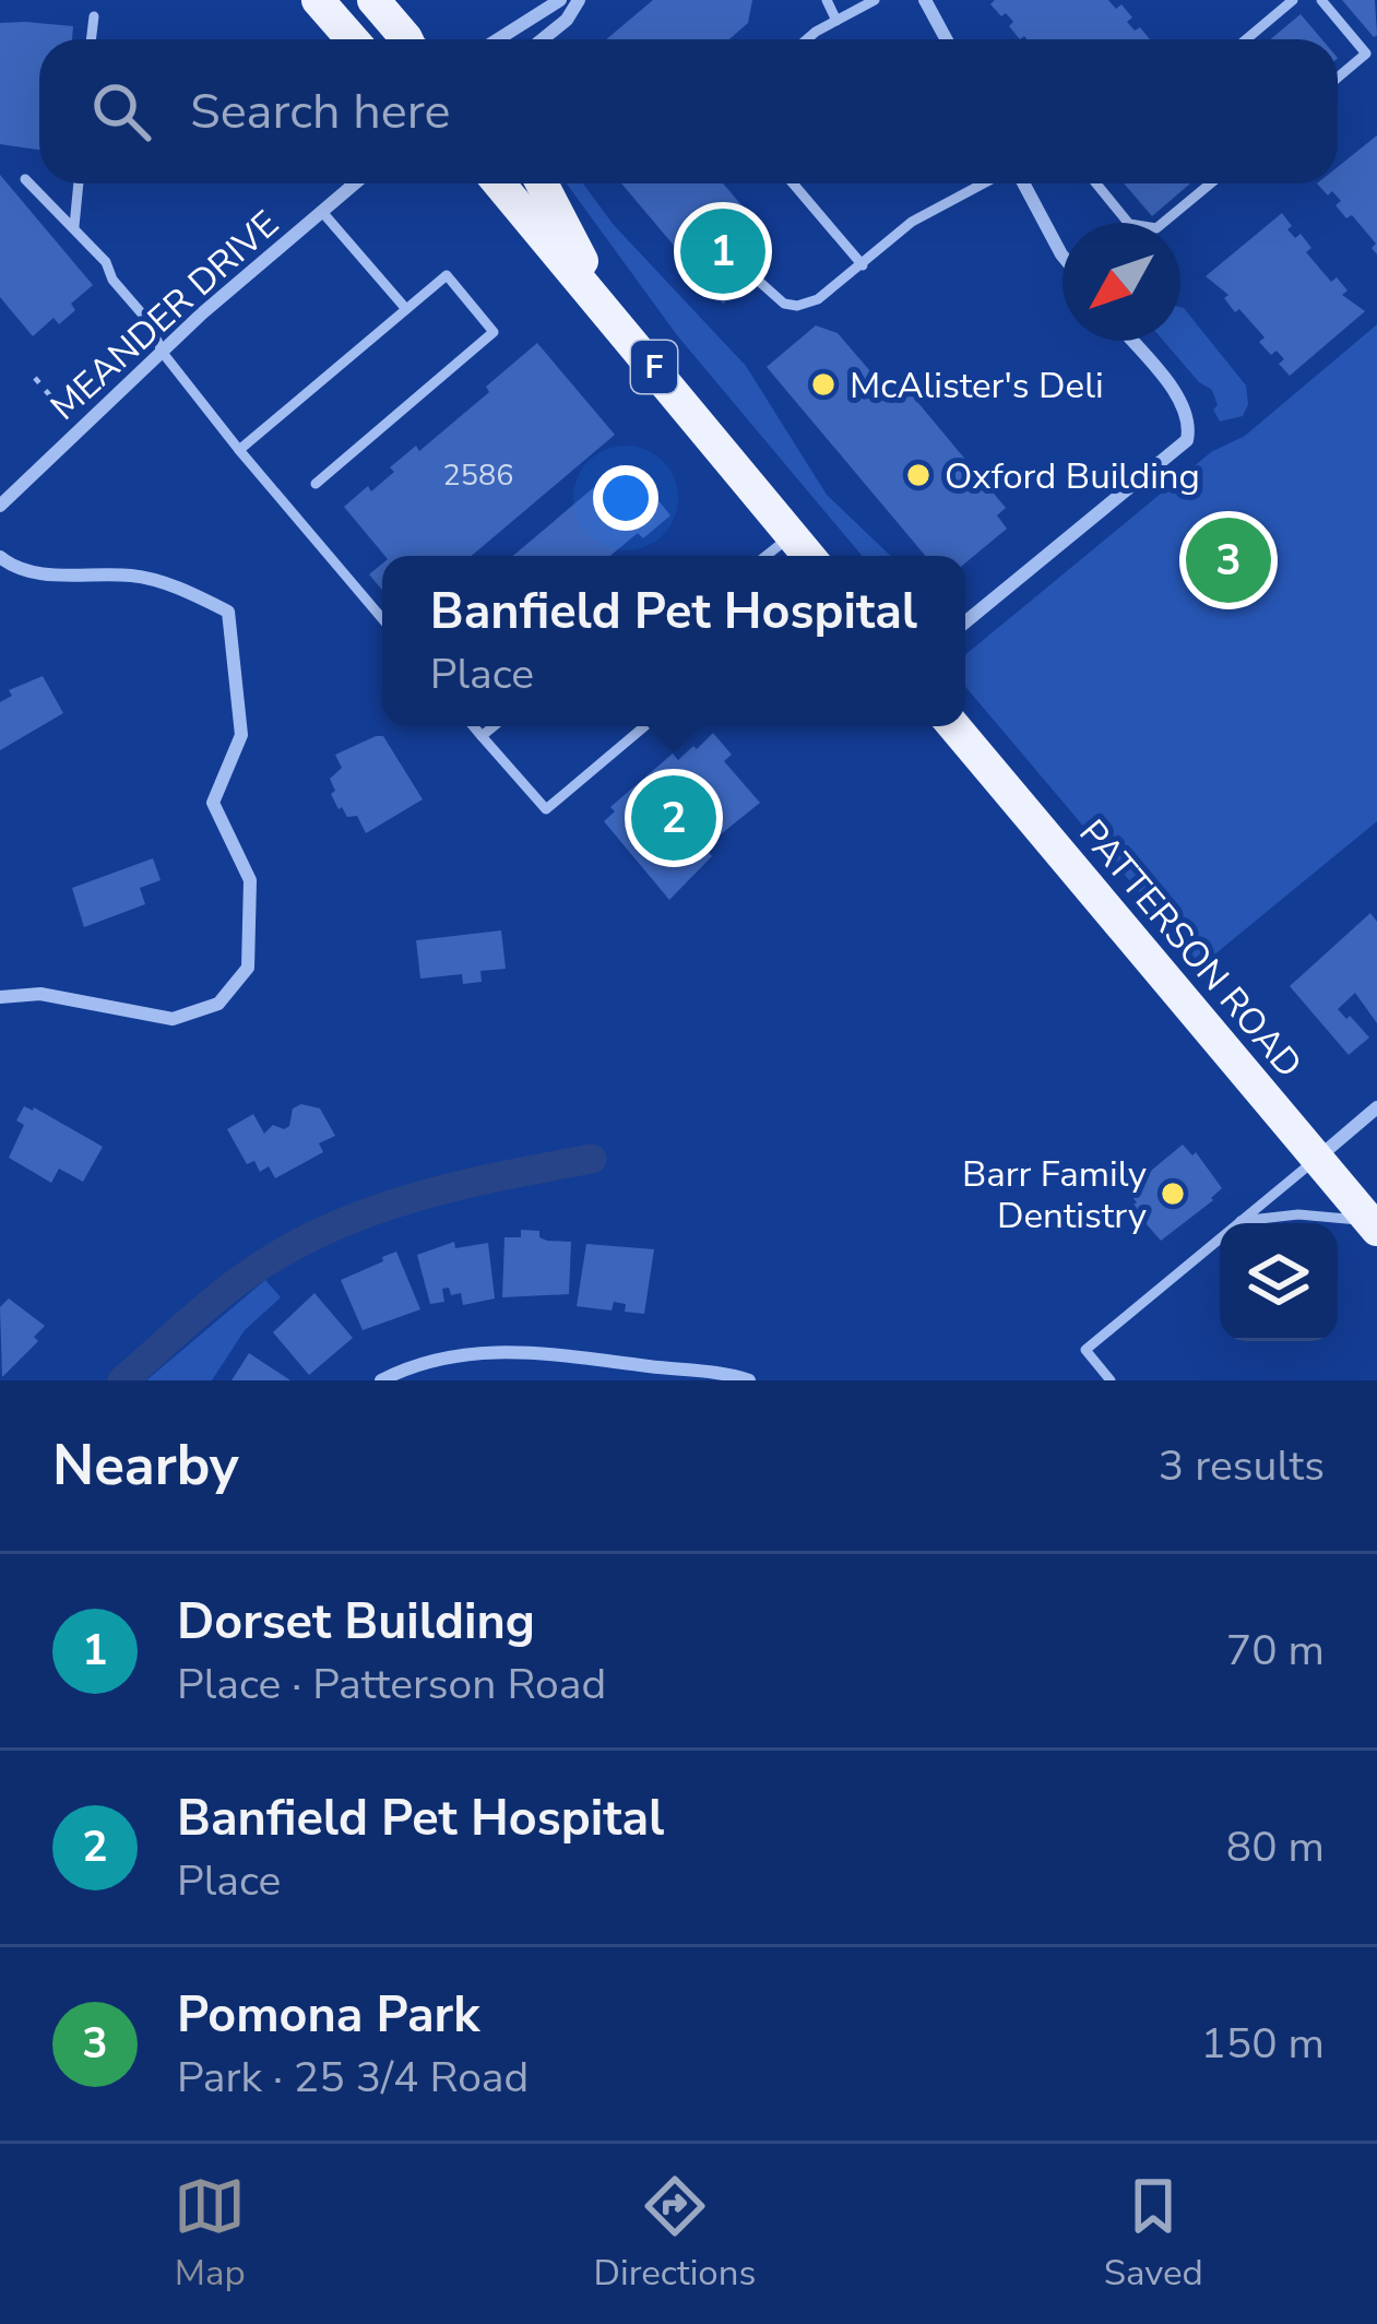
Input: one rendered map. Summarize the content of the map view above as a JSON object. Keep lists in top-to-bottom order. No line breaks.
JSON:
{"streets":{"main road":["F","PATTERSON ROAD"],"street":["MEANDER DRIVE"]},"places":["McAlister's Deli","Oxford Building","Barr Family Dentistry"],"house_numbers":["2586"],"north":"bottom left","page":{"search":"Search here","pins":["1","3","2"],"popup":["Banfield Pet Hospital","Place"],"heading":["Nearby","3 results"],"list":[{"mark":"1","name":"Dorset Building","note":"Place · Patterson Road","value":"70 m"},{"mark":"2","name":"Banfield Pet Hospital","note":"Place","value":"80 m"},{"mark":"3","name":"Pomona Park","note":"Park · 25 3/4 Road","value":"150 m"}],"nav":["Map","Directions","Saved"]}}
